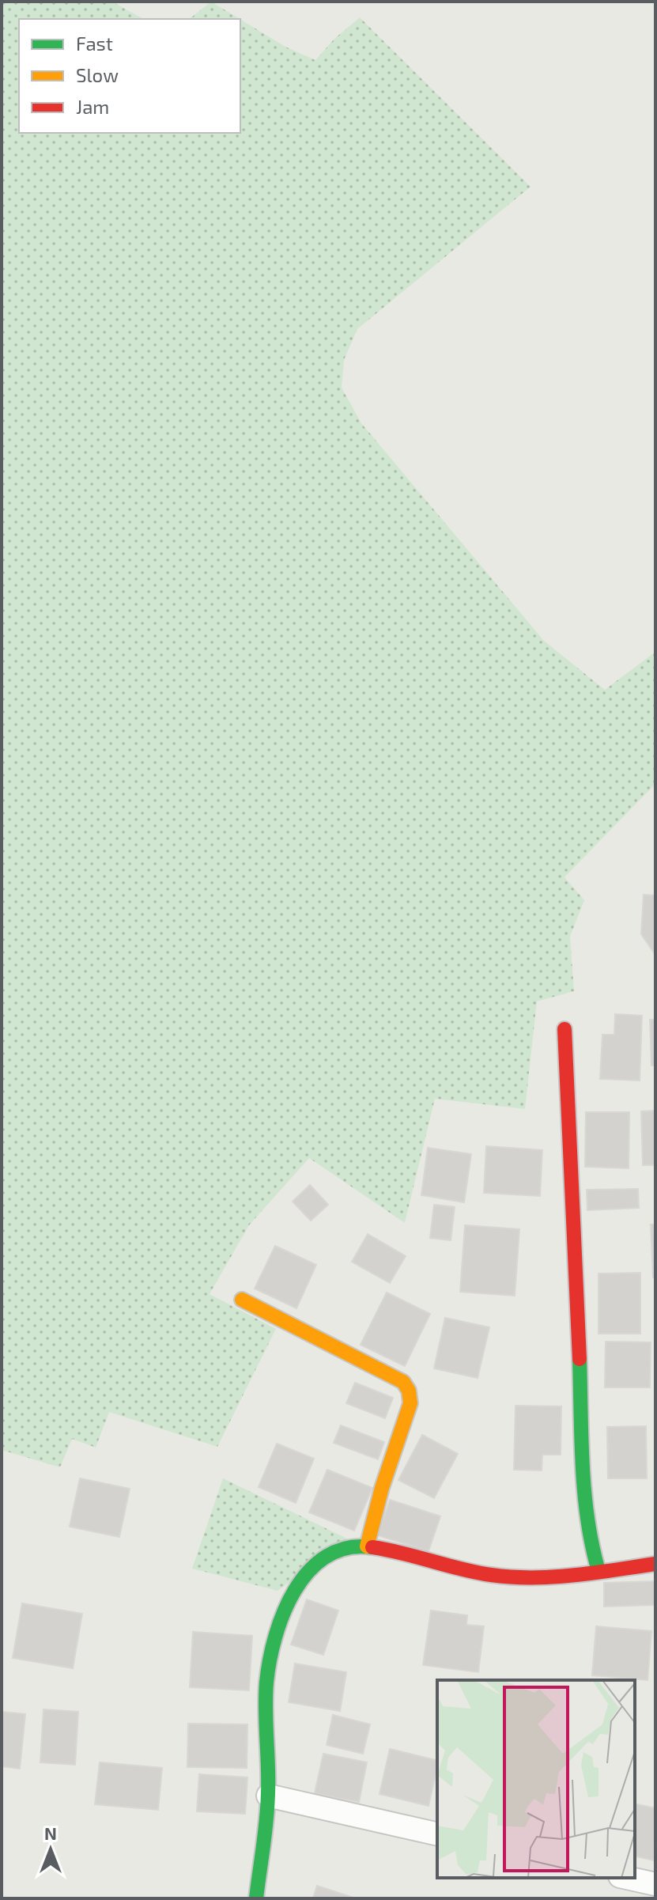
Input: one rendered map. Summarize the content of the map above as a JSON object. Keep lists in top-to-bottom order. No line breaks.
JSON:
{"legend":["Fast","Slow","Jam"],"north":"top"}
